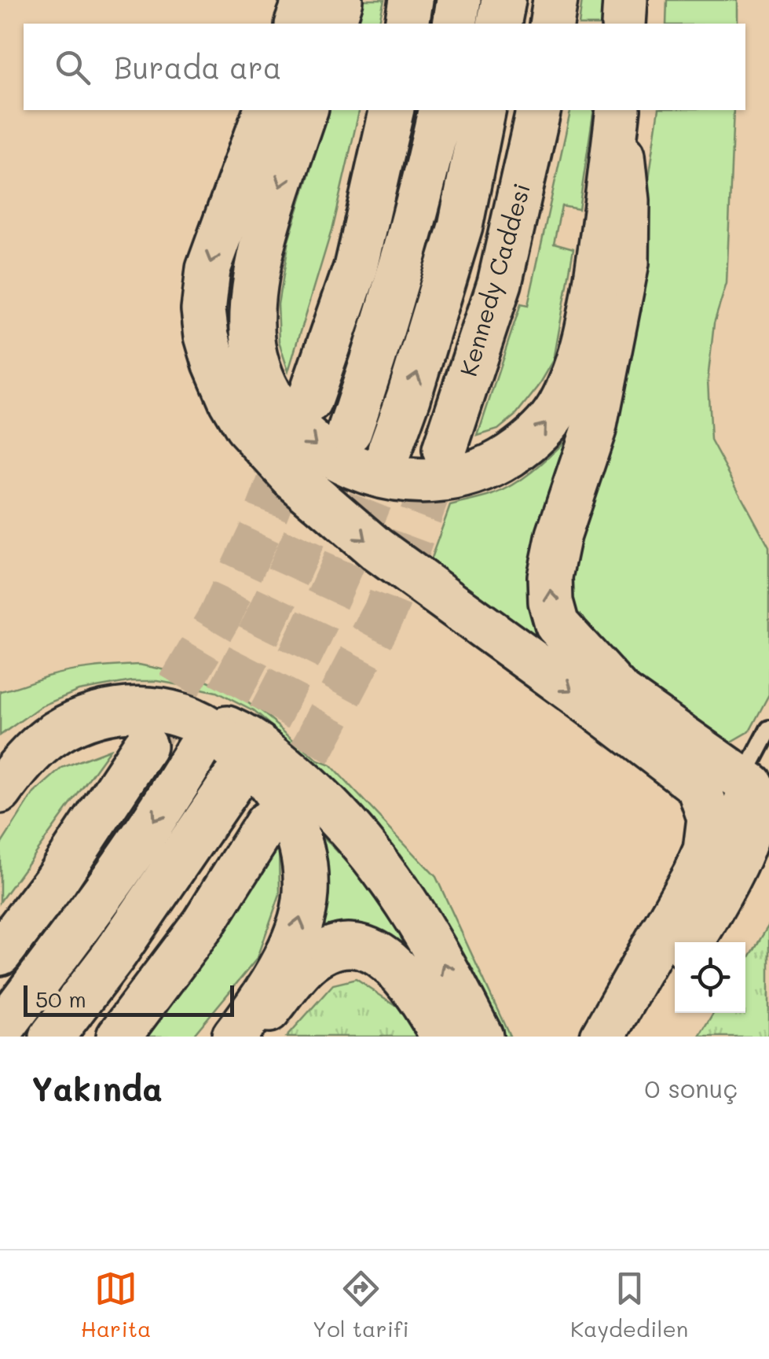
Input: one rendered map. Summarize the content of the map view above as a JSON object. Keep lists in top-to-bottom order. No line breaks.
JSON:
{"streets":{"main road":["Kennedy Caddesi"]},"scale_bar":"50 m","page":{"search":"Burada ara","scale":"50 m","heading":["Yakında","0 sonuç"],"nav":["Harita","Yol tarifi","Kaydedilen"]}}
